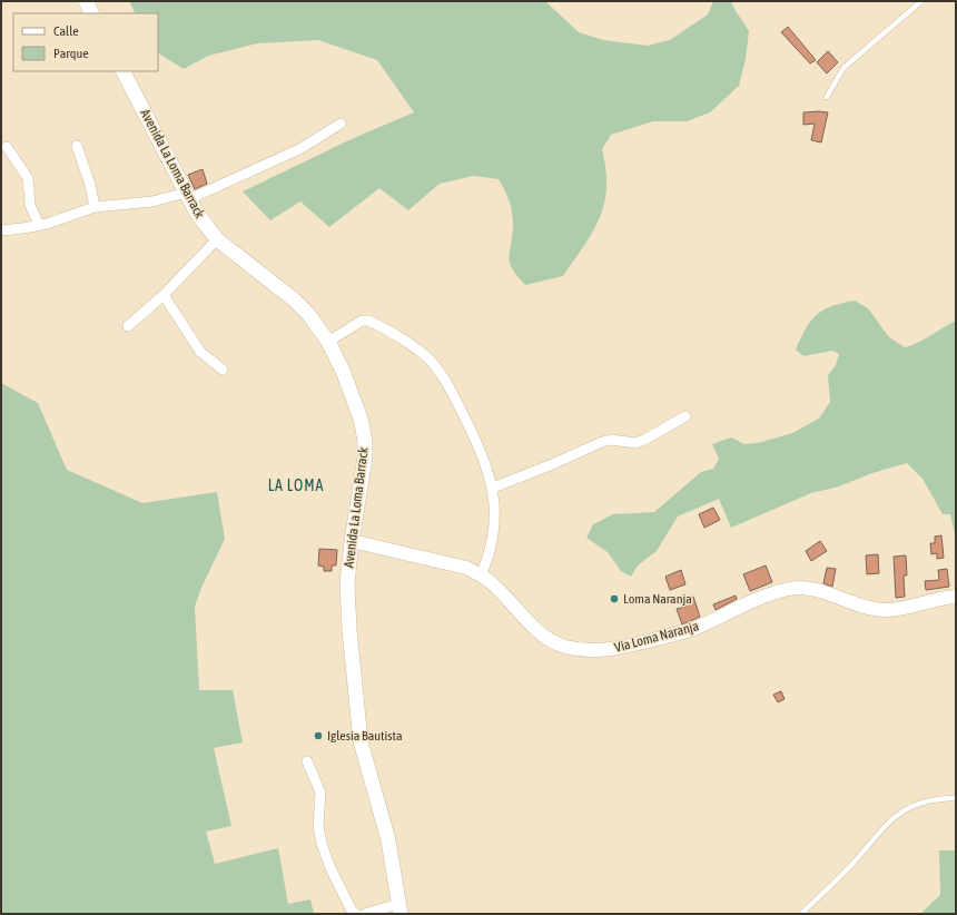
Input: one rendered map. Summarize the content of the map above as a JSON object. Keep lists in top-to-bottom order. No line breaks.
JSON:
{"streets":{"main road":["Avenida La Loma Barrack"],"street":["Vía Loma Naranja"]},"crossings":[["Avenida La Loma Barrack","Vía Loma Naranja"]],"districts":["LA LOMA"],"places":["Loma Naranja","Iglesia Bautista"],"legend":["Calle","Parque"]}
